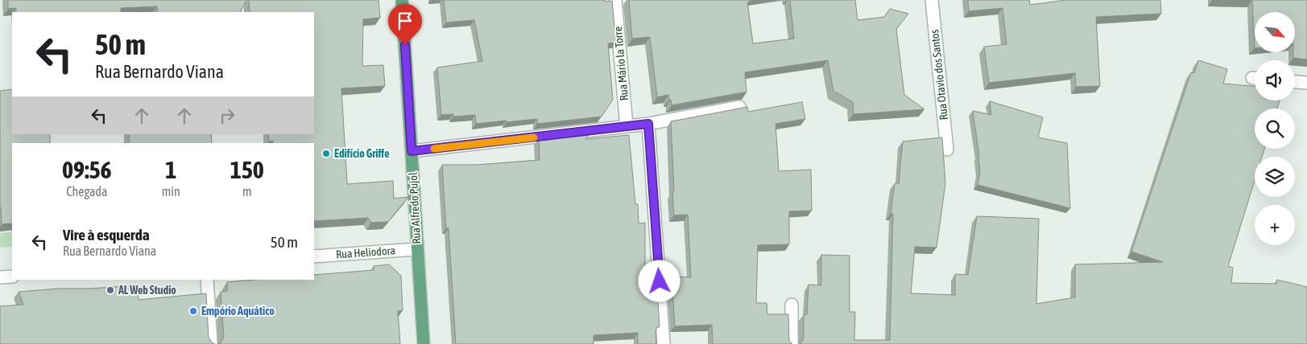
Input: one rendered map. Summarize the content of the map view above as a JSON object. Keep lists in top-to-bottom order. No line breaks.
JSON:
{"streets":{"main road":["Rua Alfredo Pujol"],"street":["Rua Mário la Torre","Rua Otavio dos Santos","Rua Heliodora"]},"crossings":[["Rua Alfredo Pujol","Rua Heliodora"]],"places":["Edifício Griffe","AL Web Studio","Empório Aquático"],"north":"bottom right","page":{"map_buttons":"+","turn":["50 m","Rua Bernardo Viana"],"eta":["09:56","Chegada","1","min","150","m"],"list":[{"name":"Vire à esquerda","note":"Rua Bernardo Viana","value":"50 m"}]}}
